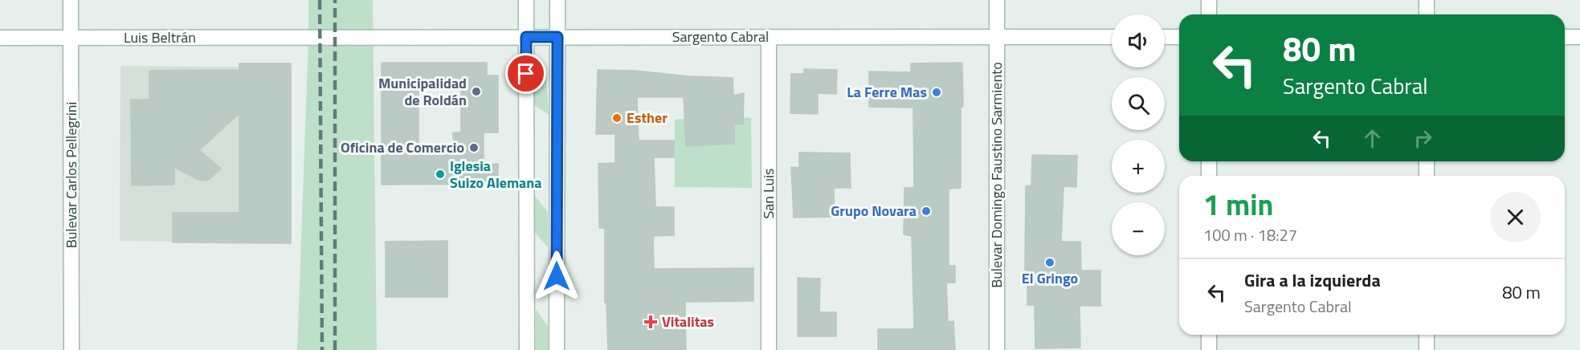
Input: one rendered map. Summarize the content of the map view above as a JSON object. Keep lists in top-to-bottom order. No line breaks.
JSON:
{"streets":{"street":["Sargento Cabral","Luis Beltrán","Bulevar Carlos Pellegrini","Bulevar Domingo Faustino Sarmiento","San Luis"]},"crossings":[["Sargento Cabral","Luis Beltrán"],["Sargento Cabral","Bulevar Domingo Faustino Sarmiento"],["Sargento Cabral","San Luis"],["Luis Beltrán","Bulevar Carlos Pellegrini"]],"places":{"other":["Municipalidad de Roldán","La Ferre Mas","Esther","Oficina de Comercio","Iglesia Suizo Alemana","Grupo Novara","El Gringo"],"health":["Vitalitas"]},"page":{"map_buttons":["+","−"],"turn":["80 m","Sargento Cabral"],"heading":["1 min","100 m · 18:27"],"list":[{"name":"Gira a la izquierda","note":"Sargento Cabral","value":"80 m"}]}}
